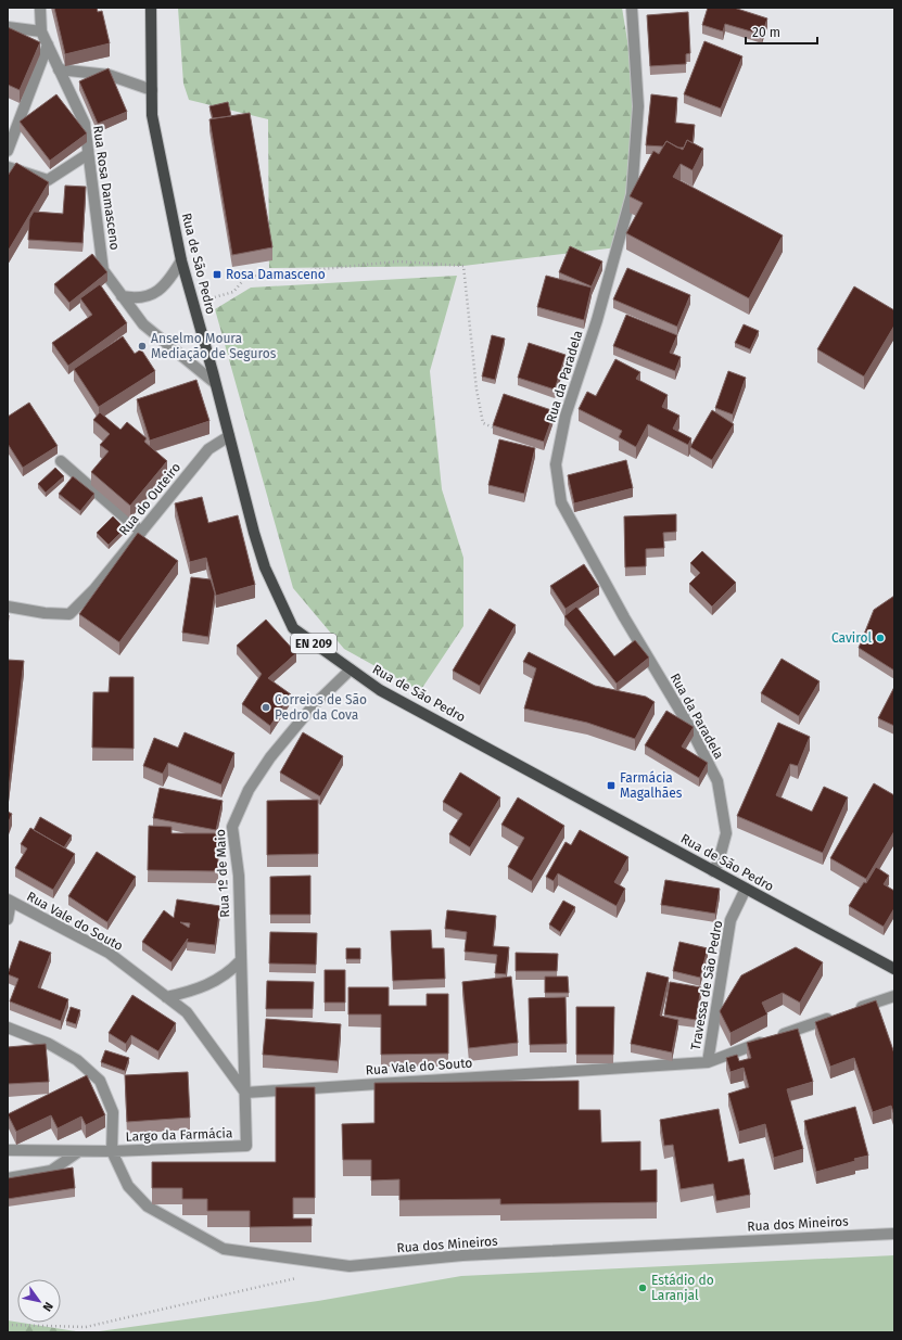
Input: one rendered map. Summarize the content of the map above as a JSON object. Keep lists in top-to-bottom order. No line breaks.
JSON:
{"streets":{"main road":["Rua de São Pedro","EN 209"],"street":["Rua Rosa Damasceno","Rua da Paradela","Rua do Outeiro","Rua 1º de Maio","Rua Vale do Souto","Travessa de São Pedro","Largo da Farmácia","Rua dos Mineiros"]},"crossings":[["Rua Rosa Damasceno","Rua de São Pedro"],["Rua de São Pedro","Rua da Paradela"],["Rua de São Pedro","Rua do Outeiro"],["Rua de São Pedro","Rua 1º de Maio"],["Rua de São Pedro","Travessa de São Pedro"],["Rua 1º de Maio","Rua Vale do Souto"],["Rua 1º de Maio","Largo da Farmácia"],["Rua Vale do Souto","Travessa de São Pedro"],["Rua Vale do Souto","Largo da Farmácia"],["Largo da Farmácia","Rua dos Mineiros"]],"places":{"transit":["Rosa Damasceno","Farmácia Magalhães"],"other":["Anselmo Moura Mediação de Seguros","Cavirol","Correios de São Pedro da Cova","Estádio do Laranjal"]},"scale_bar":"20 m","north":"bottom right"}
